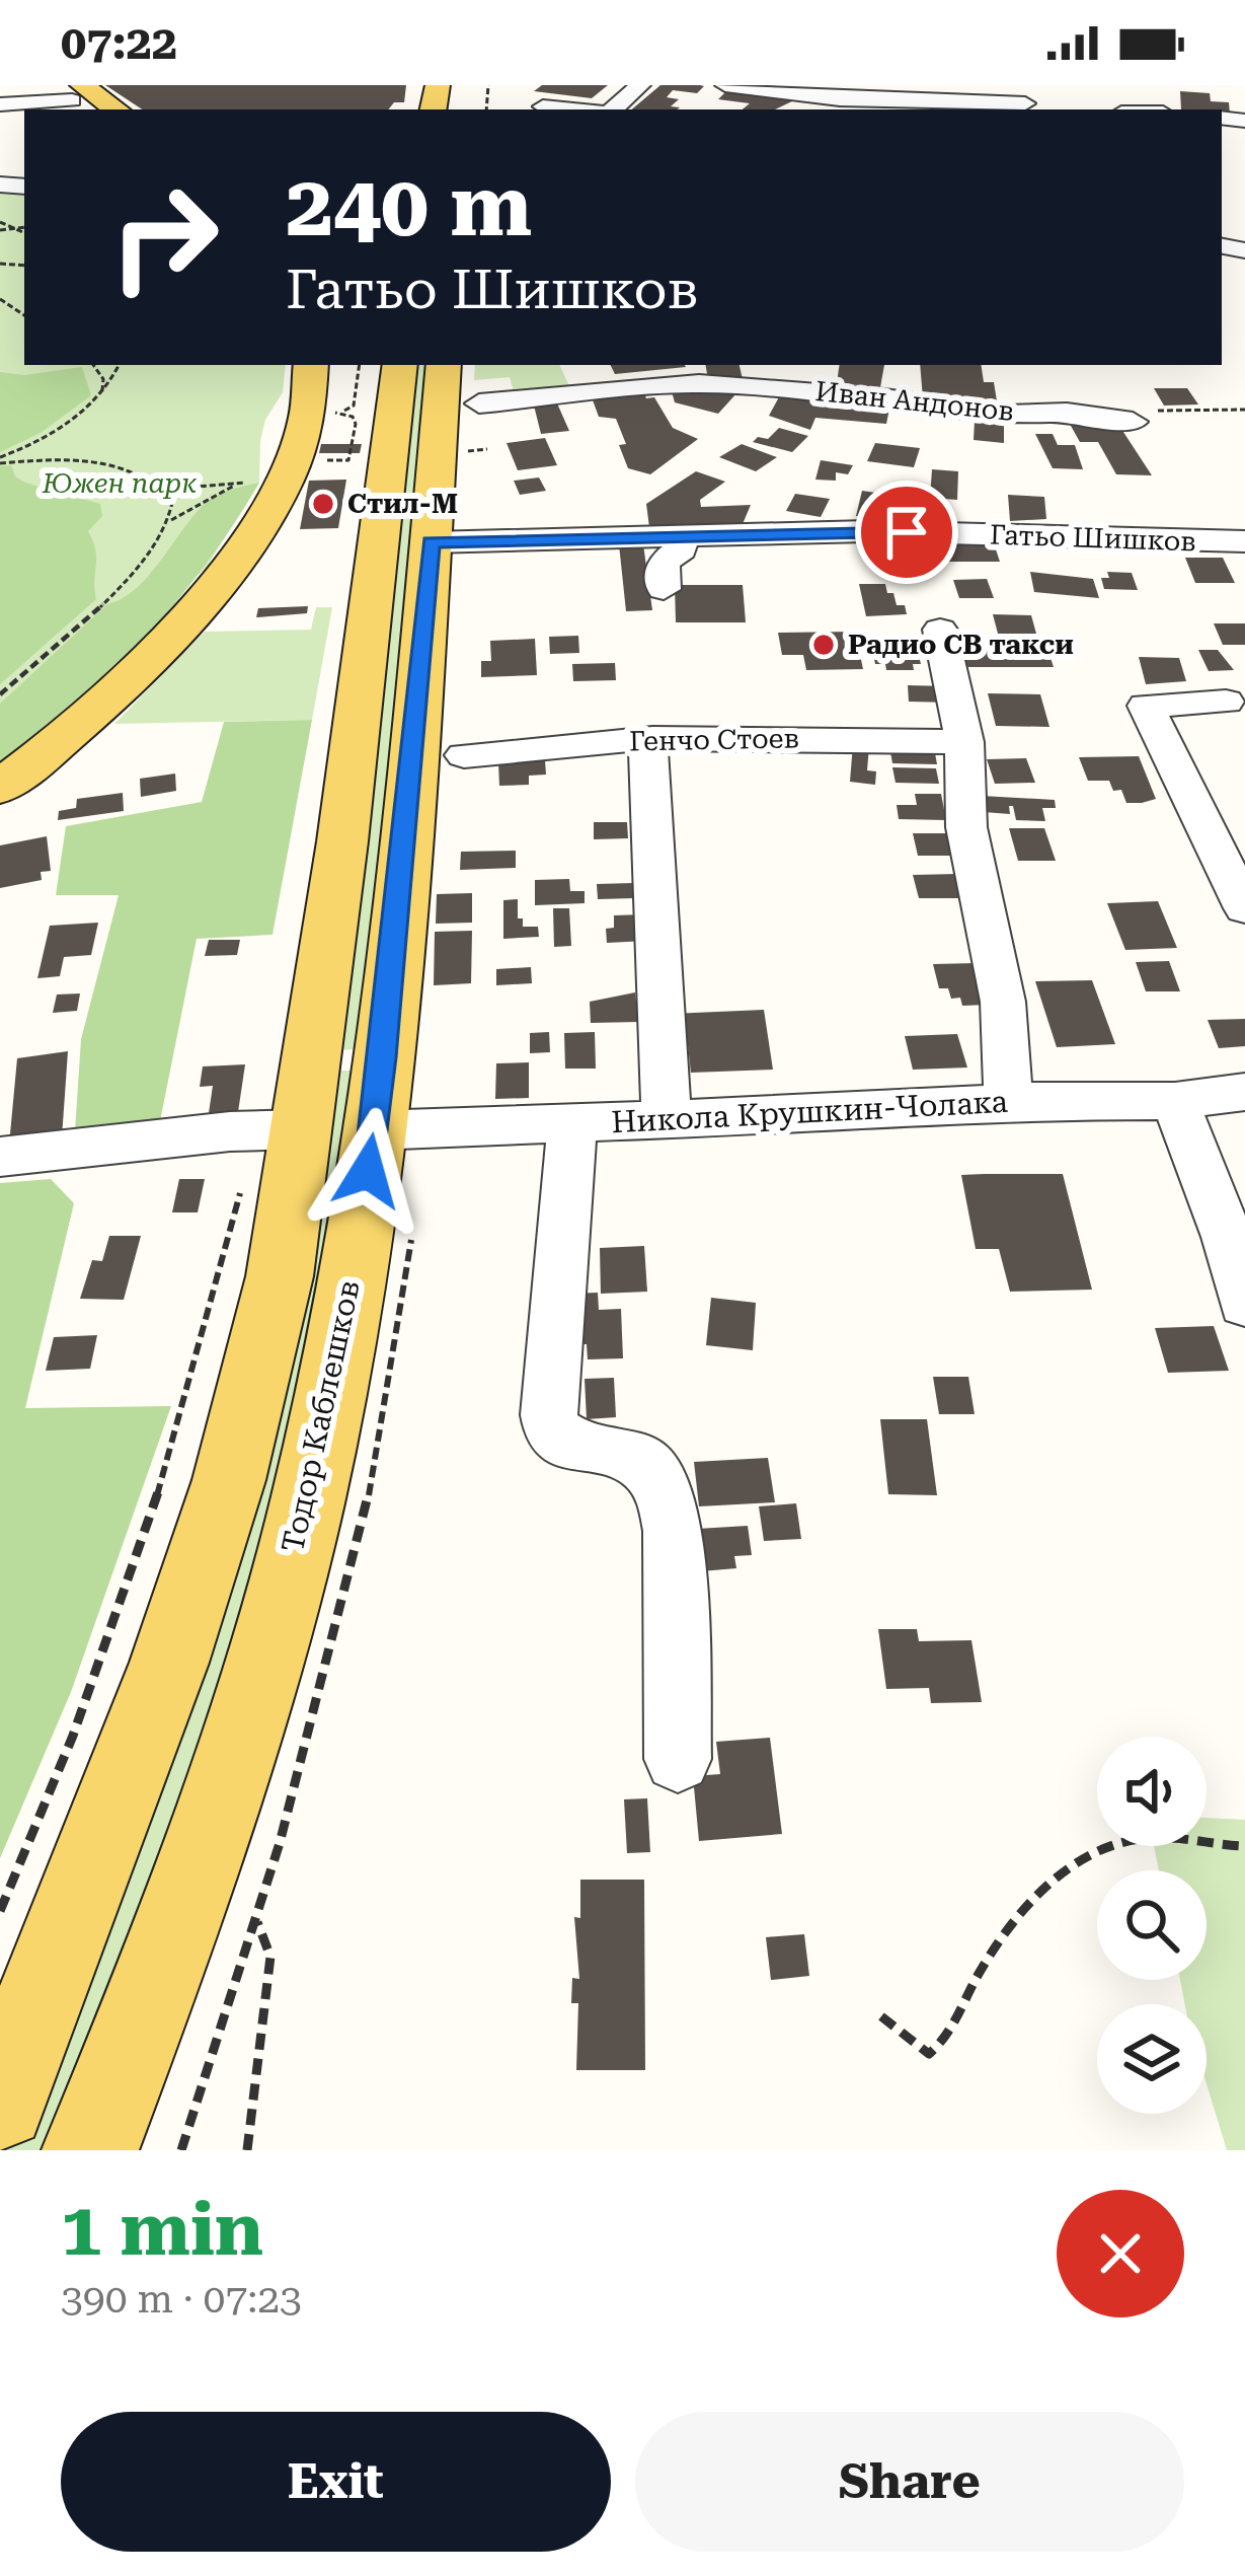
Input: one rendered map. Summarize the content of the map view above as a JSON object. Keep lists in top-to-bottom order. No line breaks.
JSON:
{"streets":{"main road":["Тодор Каблешков"],"street":["Иван Андонов","Гатьо Шишков","Генчо Стоев","Никола Крушкин-Чолака"]},"crossings":[["Гатьо Шишков","Тодор Каблешков"],["Никола Крушкин-Чолака","Тодор Каблешков"]],"parks":["Южен парк"],"places":["Стил-М","Радио СВ такси"],"page":{"status":"07:22","turn":["240 m","Гатьо Шишков"],"heading":["1 min","390 m · 07:23"],"buttons":["Exit","Share"]}}
